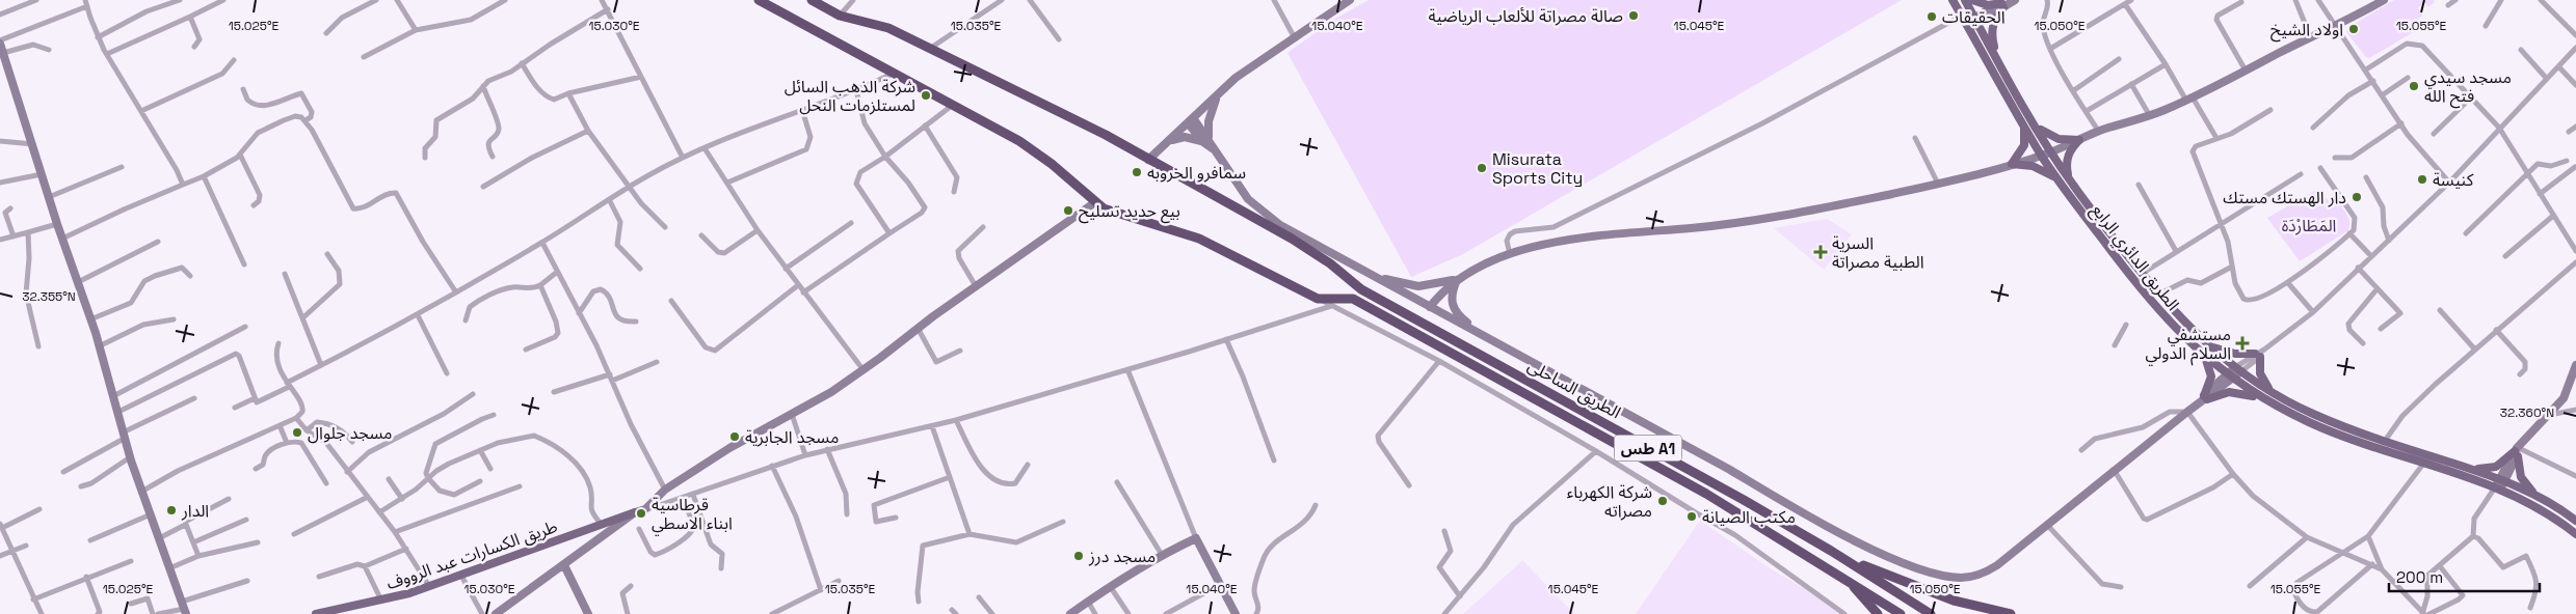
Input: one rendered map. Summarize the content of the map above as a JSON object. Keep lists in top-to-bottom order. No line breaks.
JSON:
{"streets":{"highway":["الطريق الساحلى","طس A1"],"main road":["الطريق الدائري الرابع","طريق الكسارات عبد الرووف"]},"parks":["المَطَارْدَة"],"places":{"other":["صالة مصراتة للألعاب الرياضية","الحقيقات","اولاد الشيخ","مسجد سيدي فتح الله","شركة الذهب السائل لمستلزمات النحل","Misurata Sports City","سمافرو الخروبه","كنيسة","دار الهستك مستك","بيع حديد تسليح","مسجد جلوال","مسجد الجابرية","شركة الكهرباء مصراته","الدار","قرطاسية ابناء الاسطي","مكتب الصيانة","مسجد درز"],"health":["السرية الطبية مصراتة","مستشفي السلام الدولي"]},"scale_bar":"200 m","coordinates":["15.025°E","15.030°E","15.035°E","15.040°E","15.045°E","15.050°E","15.055°E","32.355°N","32.360°N"]}
